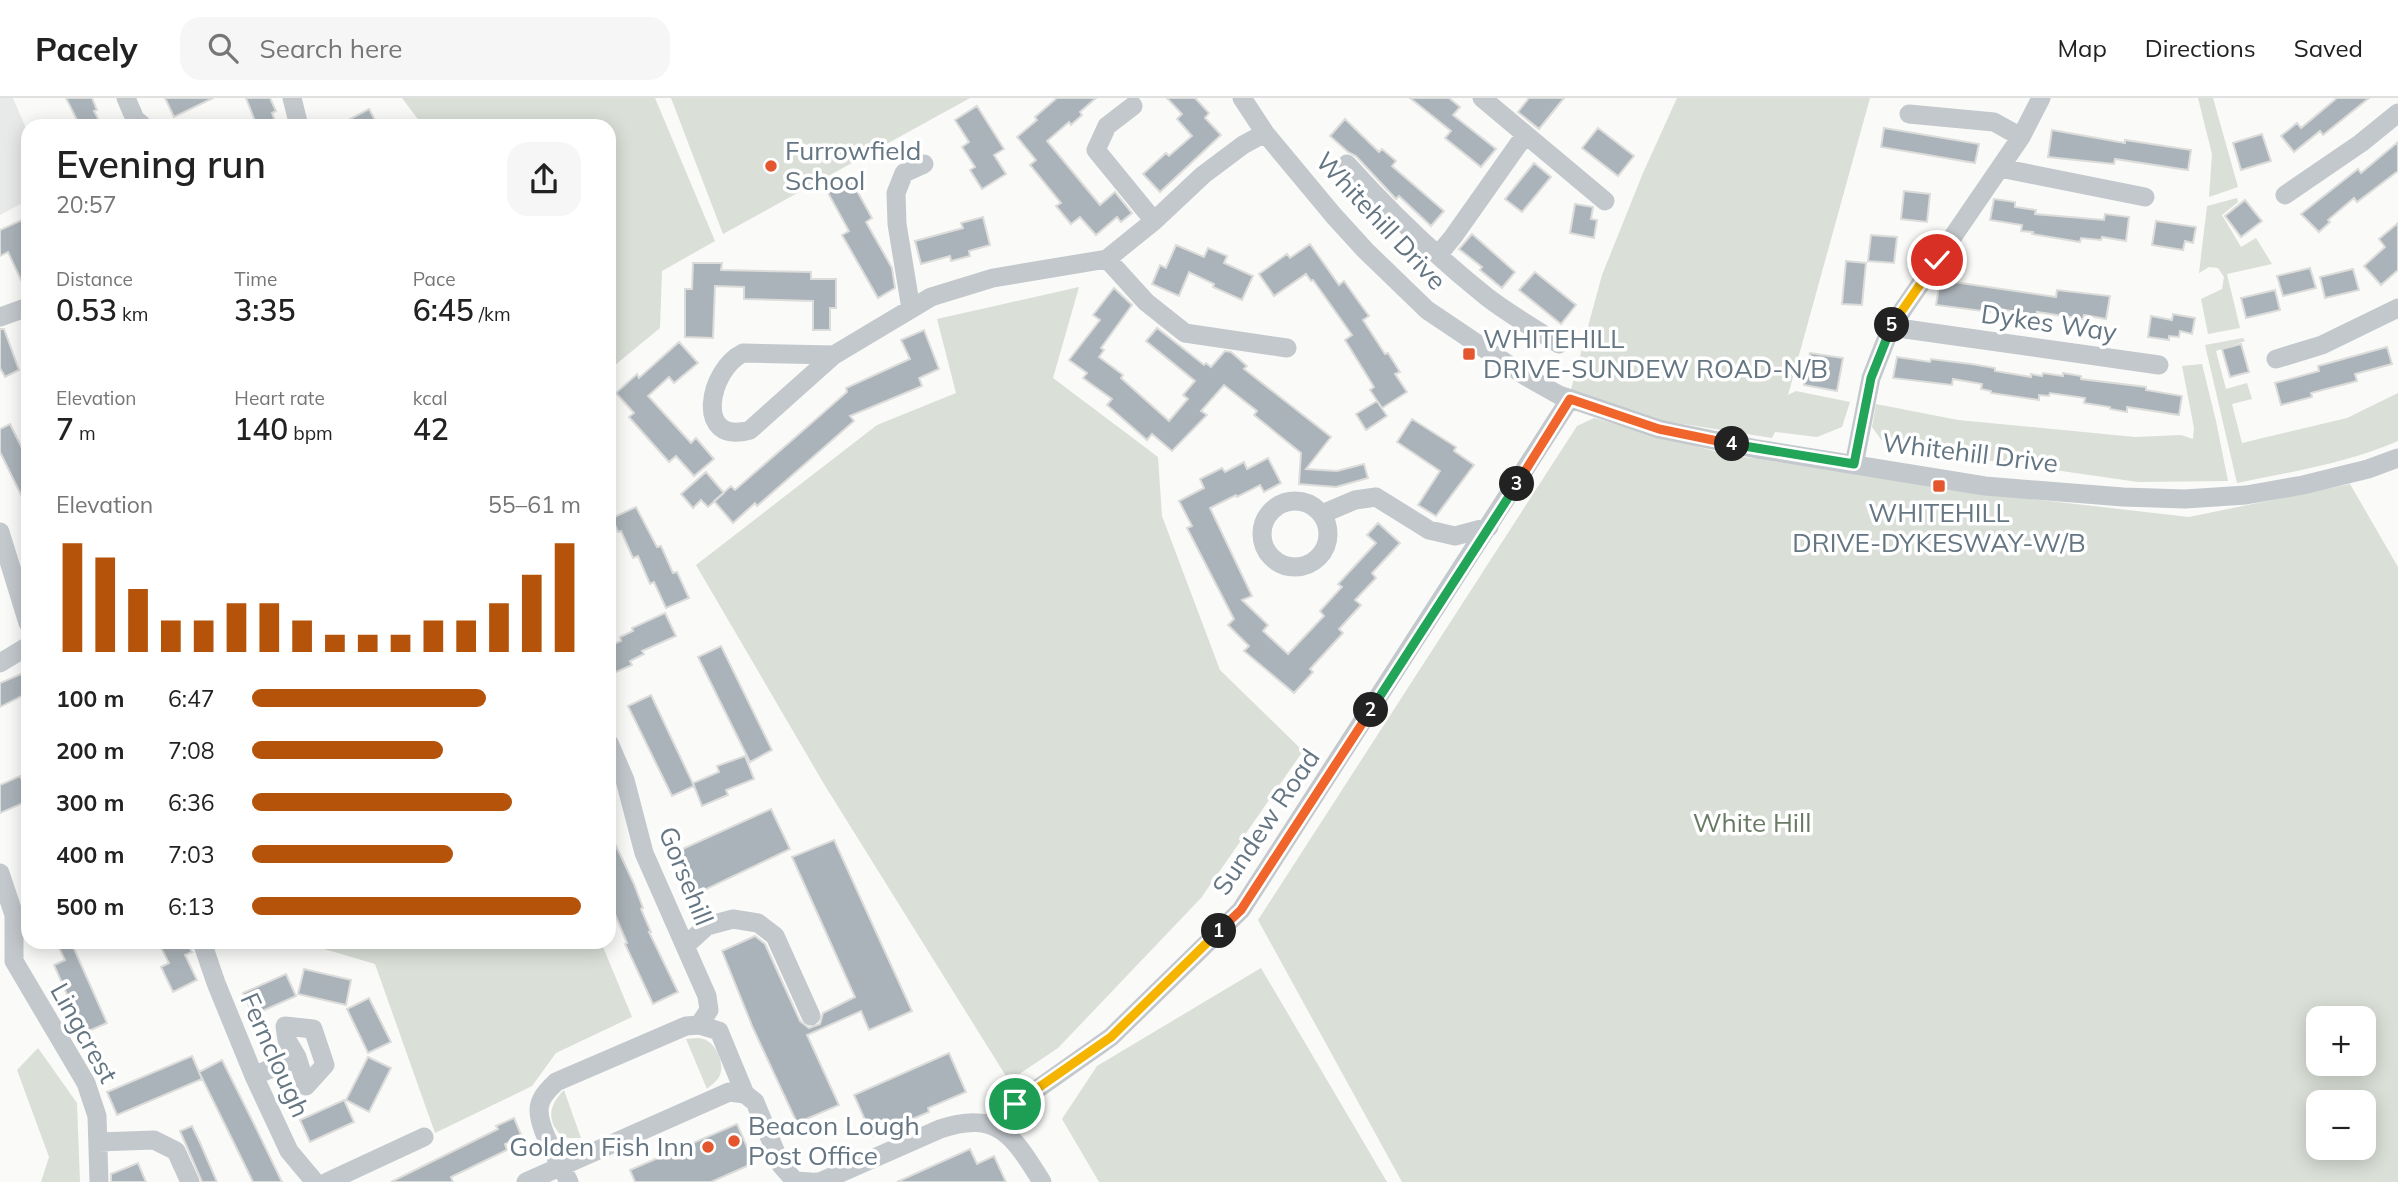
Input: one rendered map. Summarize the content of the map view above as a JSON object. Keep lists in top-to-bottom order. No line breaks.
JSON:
{"streets":{"street":["Whitehill Drive","Dykes Way","Sundew Road","Gorsehill","Lingcrest","Fernclough"]},"crossings":[["Whitehill Drive","Sundew Road"]],"parks":["White Hill"],"places":{"other":["Furrowfield School","Beacon Lough Post Office","Golden Fish Inn"],"transit":["WHITEHILL DRIVE-SUNDEW ROAD-N/B","WHITEHILL DRIVE-DYKESWAY-W/B"]},"page":{"header":"Pacely","search":"Search here","nav":["Map","Directions","Saved"],"heading":["Evening run","20:57"],"stats":[["Distance","0.53 km"],["Time","3:35"],["Pace","6:45 /km"],["Elevation","7 m"],["Heart rate","140 bpm"],["kcal","42"]],"pins":["5","4","3","2","1"],"chart":["Elevation","55–61 m"],"list":[{"name":"100 m","note":"6:47"},{"name":"200 m","note":"7:08"},{"name":"300 m","note":"6:36"},{"name":"400 m","note":"7:03"},{"name":"500 m","note":"6:13"}],"map_buttons":["+","−"]}}
